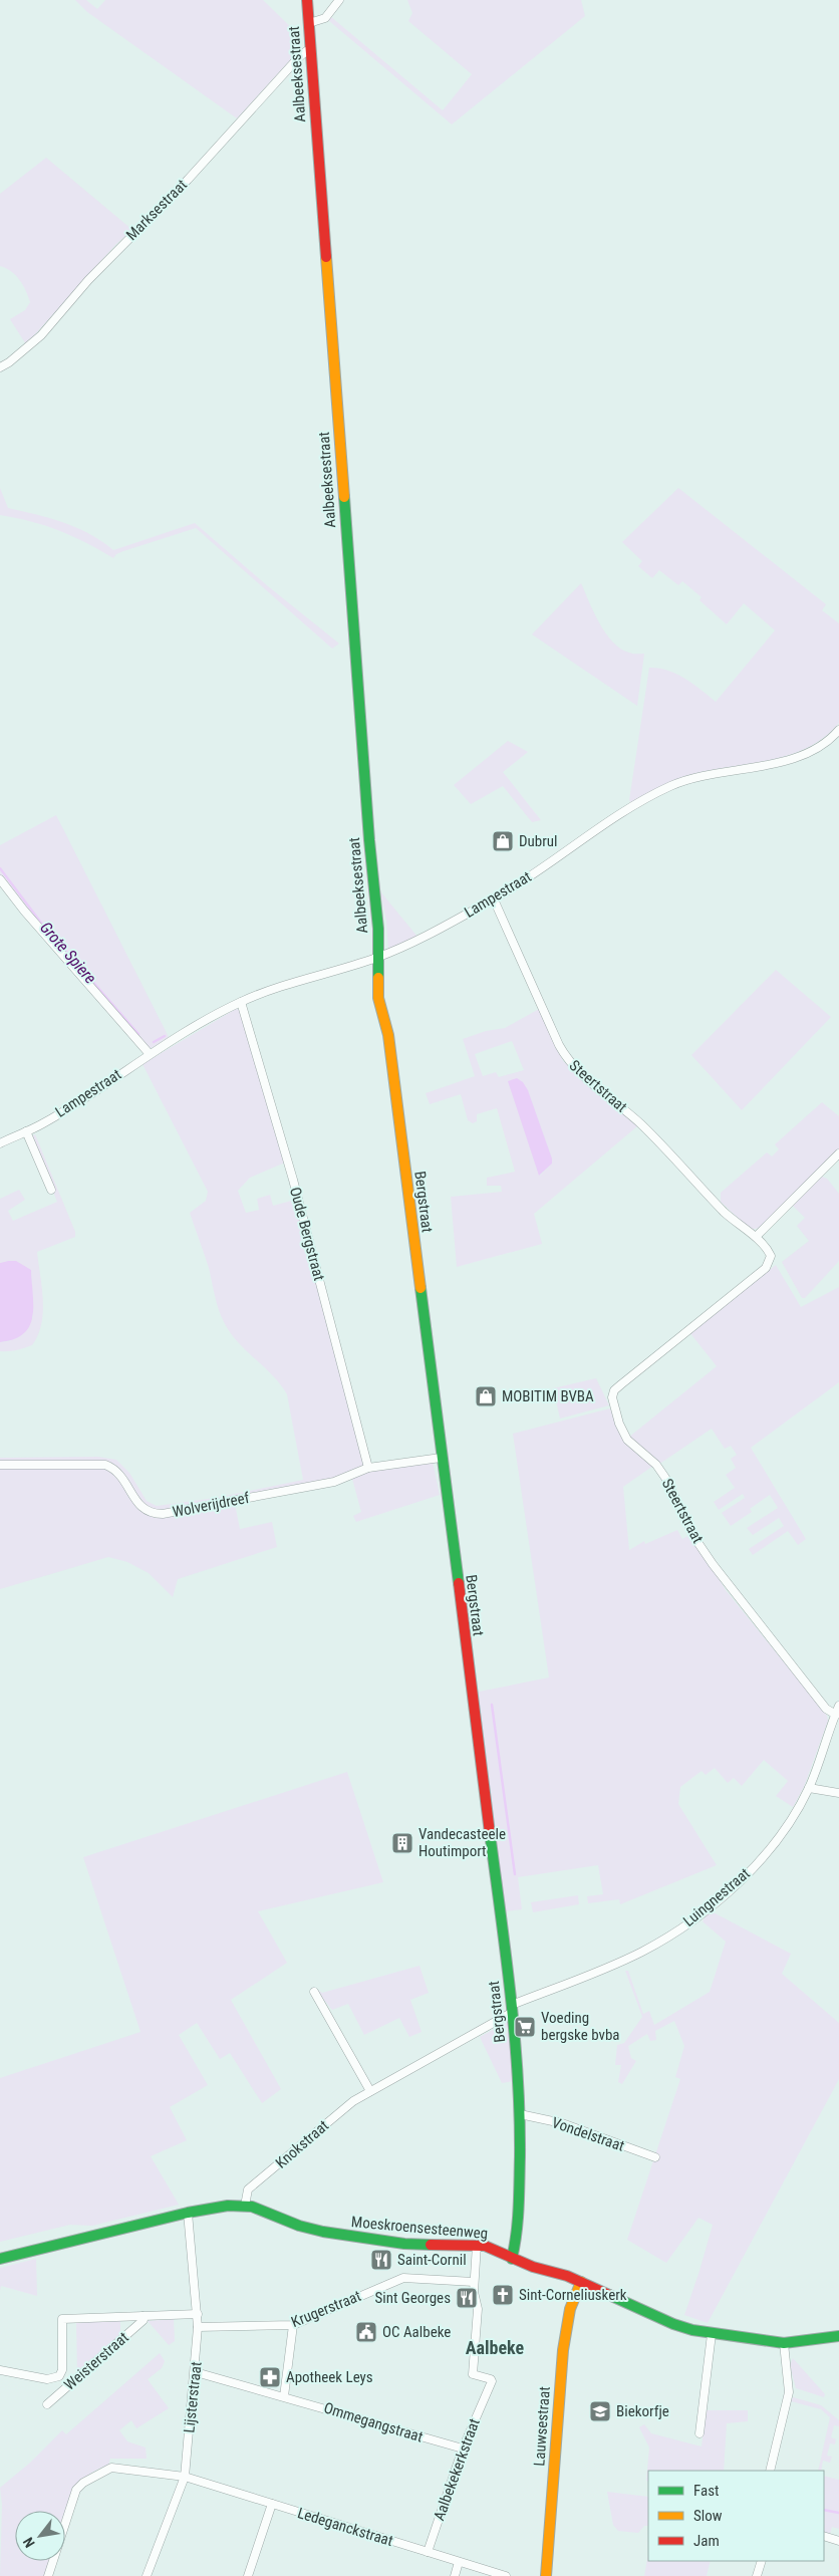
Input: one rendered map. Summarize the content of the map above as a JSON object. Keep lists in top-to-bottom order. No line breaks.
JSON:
{"streets":{"street":["Aalbeeksestraat","Marksestraat","Lampestraat","Steertstraat","Bergstraat","Oude Bergstraat","Wolverijdreef","Luingnestraat","Vondelstraat","Knokstraat","Moeskroensesteenweg","Krugerstraat","Weisterstraat","Lijsterstraat","Ommegangstraat","Lauwsestraat","Aalbekekerkstraat","Ledeganckstraat"]},"crossings":[["Aalbeeksestraat","Marksestraat"],["Aalbeeksestraat","Lampestraat"],["Aalbeeksestraat","Bergstraat"],["Lampestraat","Steertstraat"],["Lampestraat","Bergstraat"],["Lampestraat","Oude Bergstraat"],["Steertstraat","Luingnestraat"],["Bergstraat","Wolverijdreef"],["Bergstraat","Luingnestraat"],["Bergstraat","Vondelstraat"],["Bergstraat","Knokstraat"],["Bergstraat","Moeskroensesteenweg"],["Oude Bergstraat","Wolverijdreef"],["Luingnestraat","Knokstraat"],["Knokstraat","Moeskroensesteenweg"],["Moeskroensesteenweg","Lijsterstraat"],["Moeskroensesteenweg","Lauwsestraat"],["Krugerstraat","Lijsterstraat"],["Krugerstraat","Aalbekekerkstraat"],["Weisterstraat","Lijsterstraat"],["Lijsterstraat","Ommegangstraat"],["Lijsterstraat","Ledeganckstraat"],["Ommegangstraat","Aalbekekerkstraat"],["Aalbekekerkstraat","Ledeganckstraat"]],"districts":["Aalbeke"],"water":["Grote Spiere"],"places":{"shop":["Dubrul","MOBITIM BVBA"],"building":["Vandecasteele Houtimport"],"supermarket":["Voeding bergske bvba"],"restaurant":["Saint-Cornil","Sint Georges"],"church":["Sint-Corneliuskerk"],"public building":["OC Aalbeke"],"pharmacy":["Apotheek Leys"],"school or university":["Biekorfje"]},"legend":["Fast","Slow","Jam"],"north":"bottom left"}
